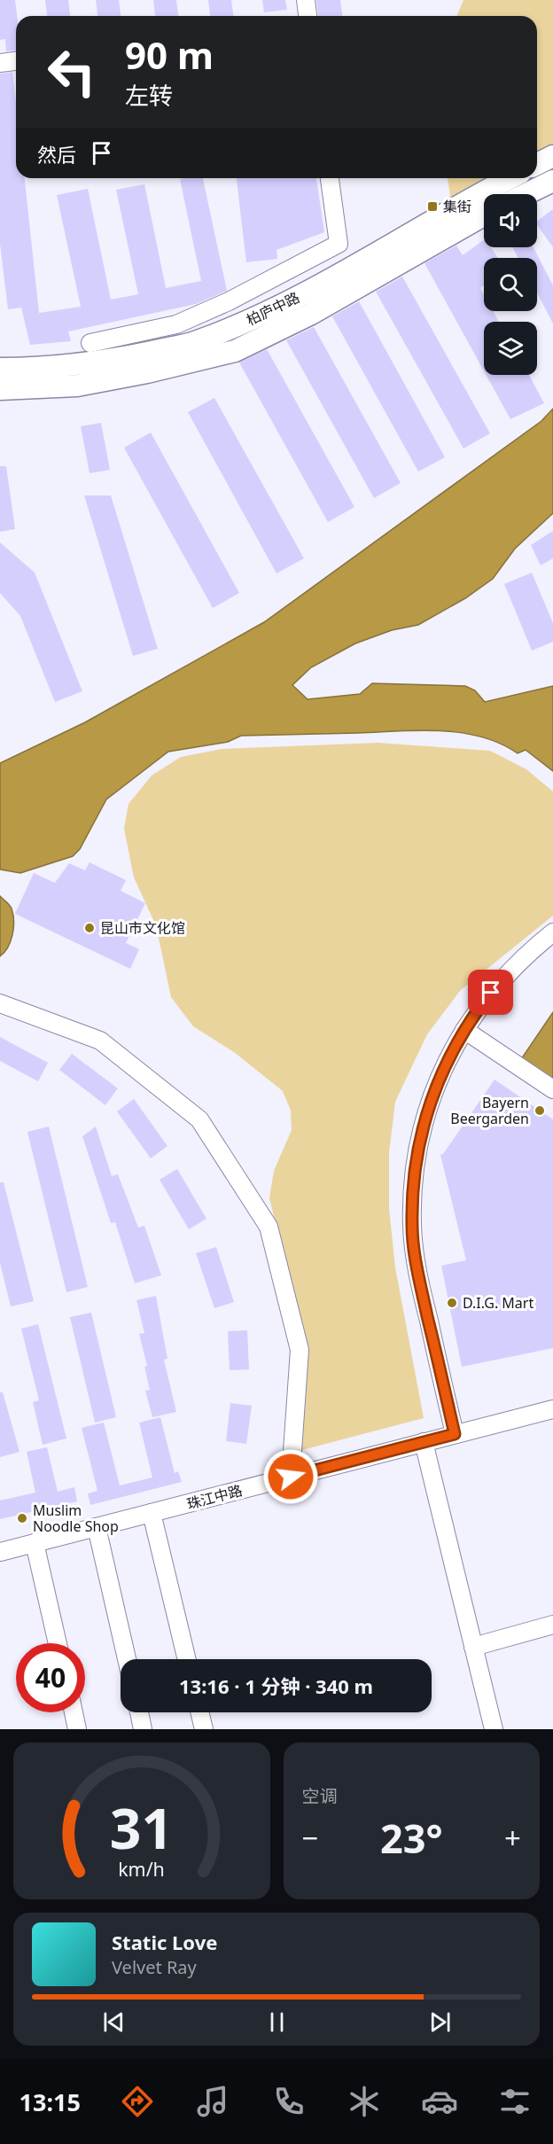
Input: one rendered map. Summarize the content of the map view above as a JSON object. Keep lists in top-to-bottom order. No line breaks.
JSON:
{"streets":{"main road":["柏庐中路"],"street":["珠江中路"]},"places":{"transit":["集街"],"other":["昆山市文化馆","Bayern Beergarden","D.I.G. Mart","Muslim Noodle Shop"]},"page":{"turn":["90 m","左转"],"then":"然后","limit":"40","trip":"13:16 · 1 分钟 · 340 m","tile":"空调","heat":["−","23°","+"],"song":["Static Love","Velvet Ray"],"tabs":"13:15","gauge":["31","km/h"]}}
